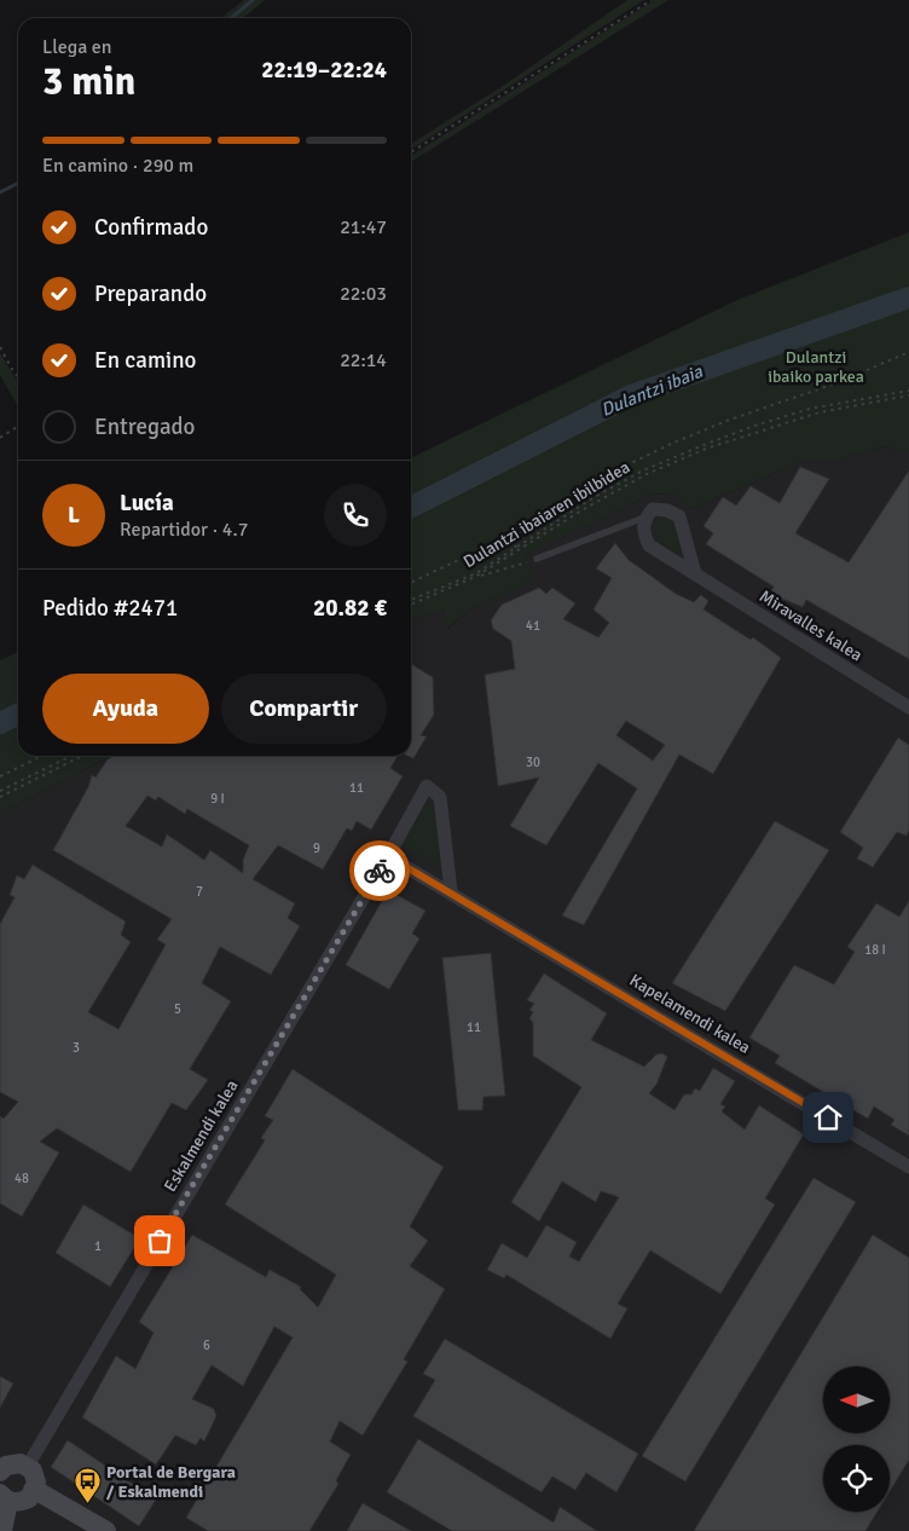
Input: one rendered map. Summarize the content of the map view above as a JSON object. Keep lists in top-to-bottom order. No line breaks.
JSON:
{"streets":{"street":["Miravalles kalea","Kapelamendi kalea","Eskalmendi kalea"],"path":["Dulantzi ibaiaren ibilbidea"]},"crossings":[["Kapelamendi kalea","Eskalmendi kalea"]],"water":["Dulantzi ibaia"],"parks":["Dulantzi ibaiko parkea"],"places":{"bus stop":["Portal de Bergara / Eskalmendi"]},"house_numbers":["41","30","11","9 I","9","7","18 I","5","11","3","48","1","6"],"north":"left","page":{"heading":["3 min","Llega en","22:19–22:24"],"panel":["Lucía","Repartidor · 4.7","Pedido #2471","20.82 €"],"bar":"En camino · 290 m","list":[["Confirmado","21:47"],["Preparando","22:03"],["En camino","22:14"],"Entregado"],"round":"L","buttons":["Ayuda","Compartir"]}}
